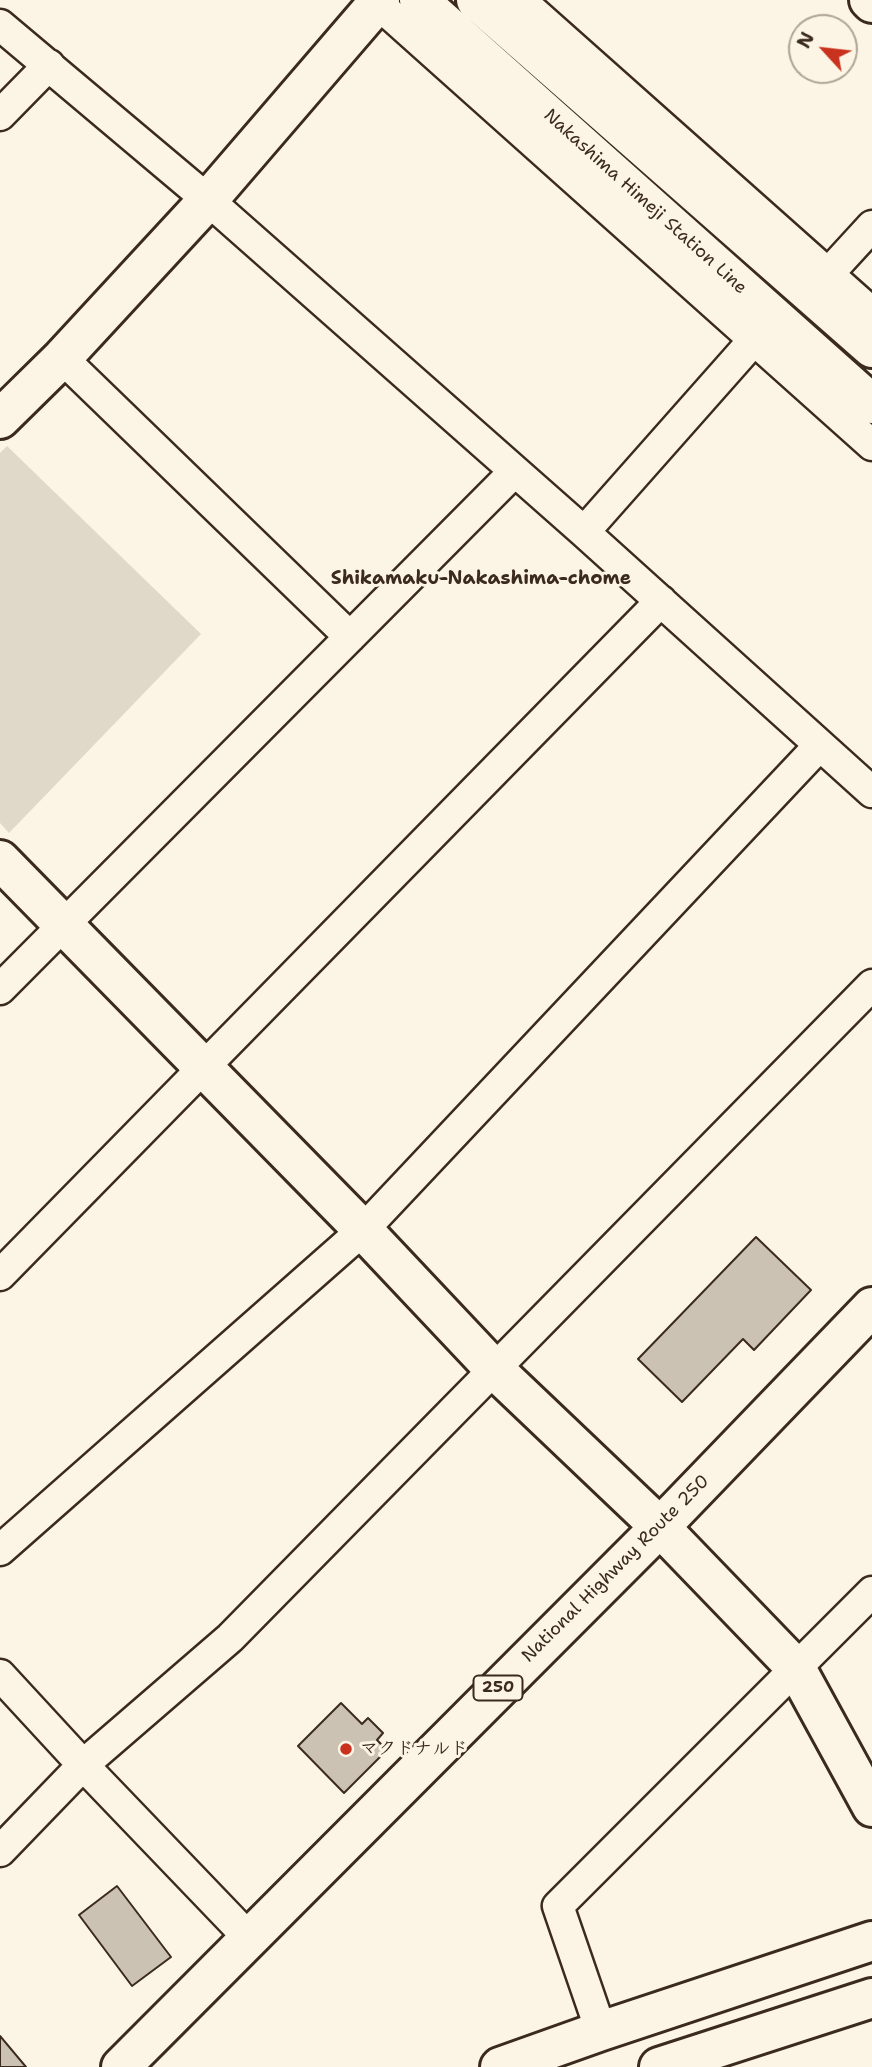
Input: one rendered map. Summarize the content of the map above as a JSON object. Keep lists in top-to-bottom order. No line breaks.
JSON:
{"streets":{"main road":["Nakashima Himeji Station Line","National Highway Route 250","250"]},"districts":["Shikamaku-Nakashima-chome"],"places":["マクドナルド"],"north":"top left"}
